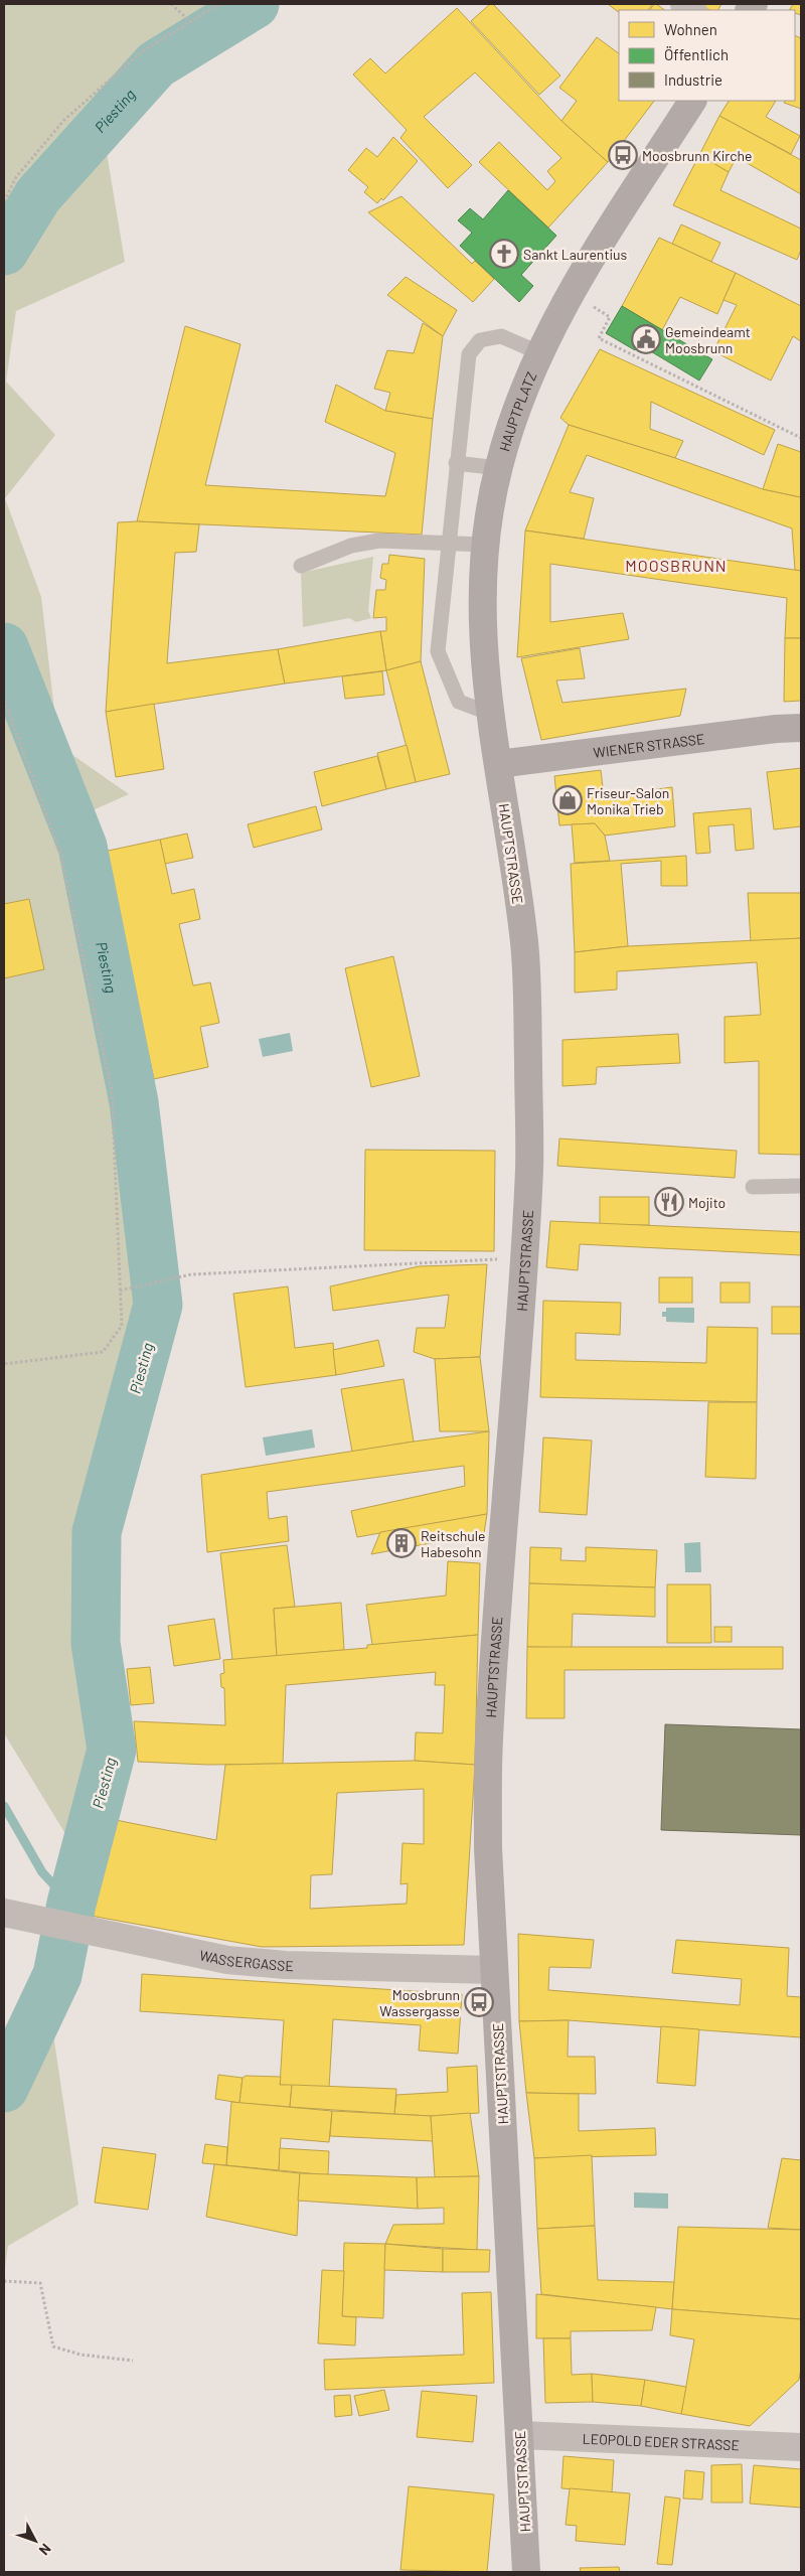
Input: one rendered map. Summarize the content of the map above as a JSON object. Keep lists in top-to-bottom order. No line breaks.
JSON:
{"streets":{"main road":["HAUPTPLATZ","WIENER STRASSE","HAUPTSTRASSE"],"street":["WASSERGASSE","LEOPOLD EDER STRASSE"]},"crossings":[["HAUPTPLATZ","WIENER STRASSE"],["HAUPTPLATZ","HAUPTSTRASSE"],["WIENER STRASSE","HAUPTSTRASSE"],["HAUPTSTRASSE","WASSERGASSE"],["HAUPTSTRASSE","LEOPOLD EDER STRASSE"]],"districts":["MOOSBRUNN"],"water":["Piesting"],"places":{"bus stop":["Moosbrunn Kirche","Moosbrunn Wassergasse"],"church":["Sankt Laurentius"],"public building":["Gemeindeamt Moosbrunn"],"shop":["Friseur-Salon Monika Trieb"],"restaurant":["Mojito"],"building":["Reitschule Habesohn"]},"legend":["Wohnen","Öffentlich","Industrie"],"north":"bottom right"}
